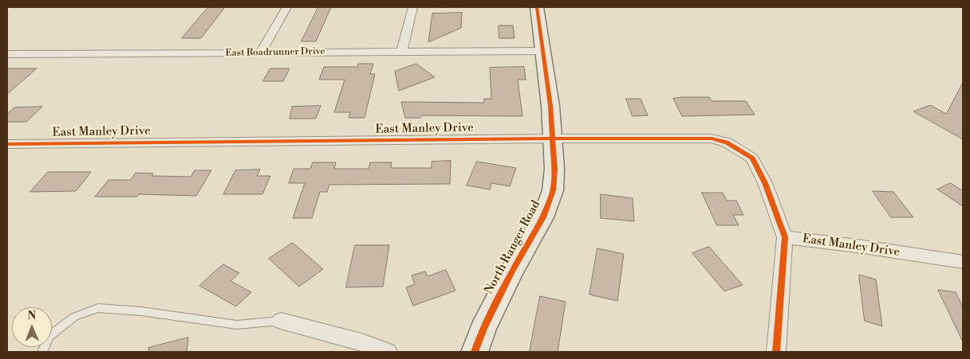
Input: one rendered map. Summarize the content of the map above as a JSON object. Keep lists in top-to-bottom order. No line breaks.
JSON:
{"streets":{"street":["East Roadrunner Drive","East Manley Drive","North Ranger Road"]},"crossings":[["East Roadrunner Drive","North Ranger Road"],["East Manley Drive","North Ranger Road"]],"north":"top"}
